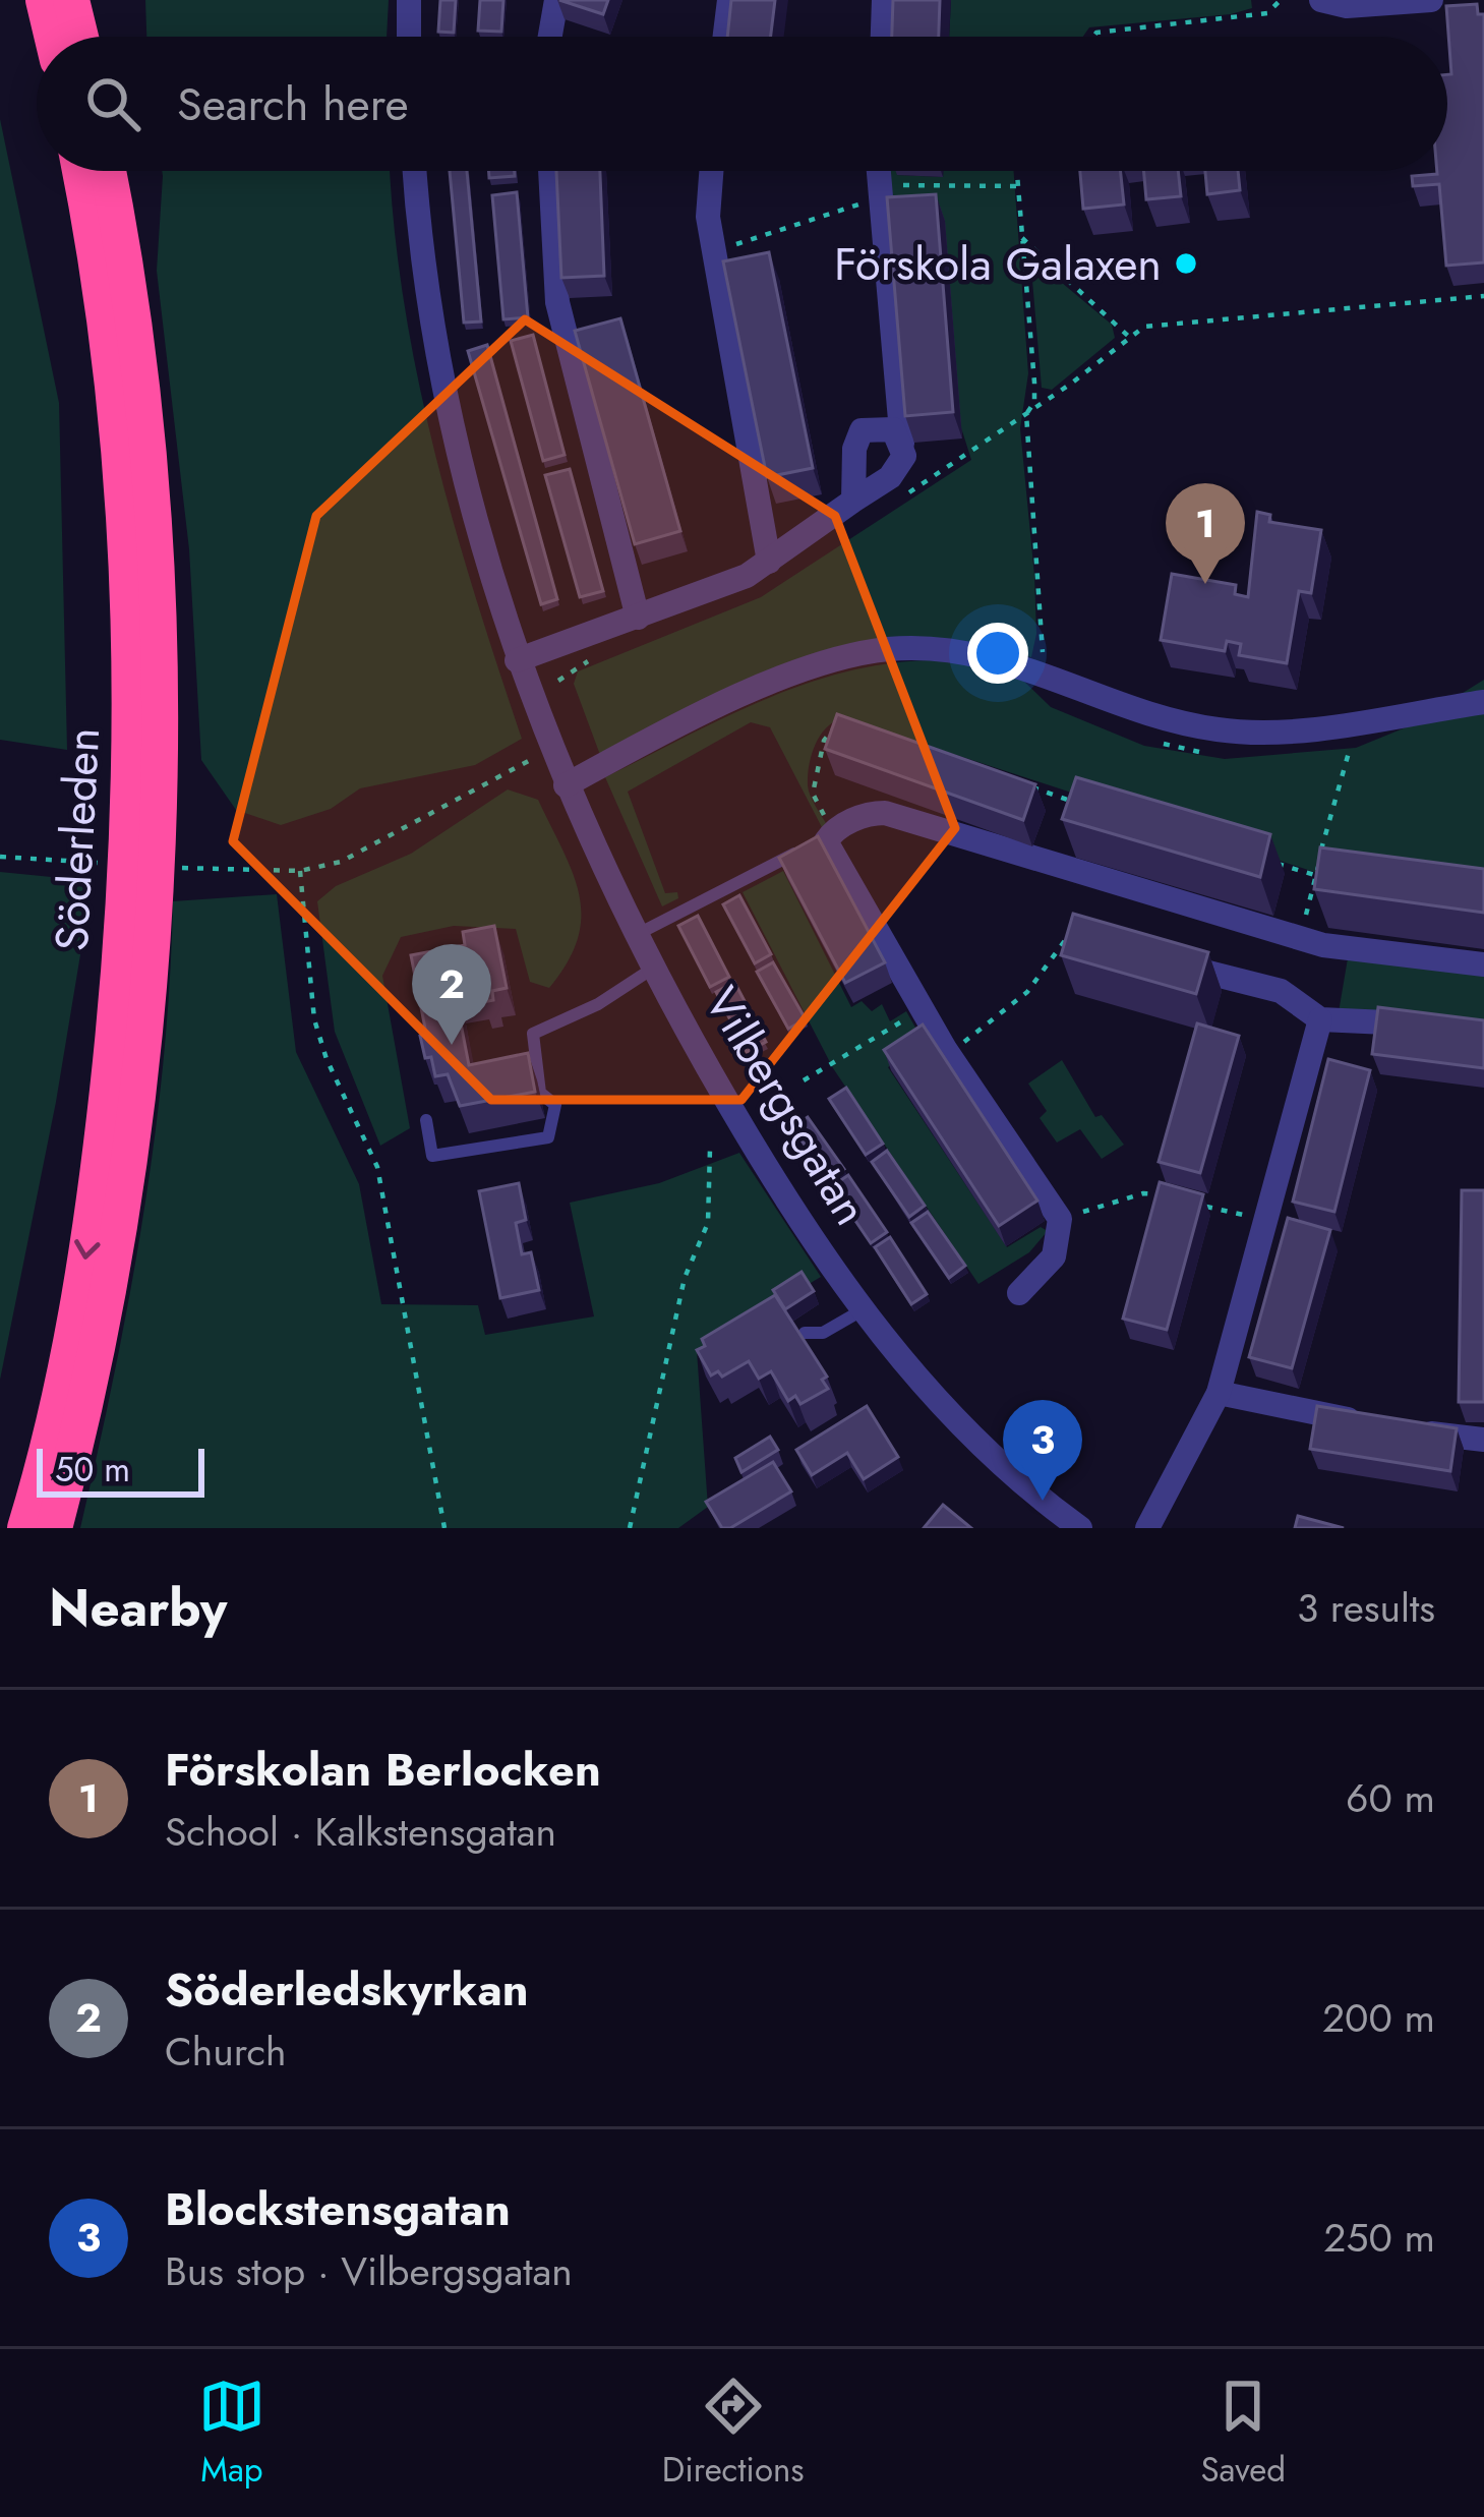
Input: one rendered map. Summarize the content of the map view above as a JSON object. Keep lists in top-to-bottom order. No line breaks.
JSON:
{"streets":{"highway":["Söderleden"],"street":["Vilbergsgatan"]},"places":["Förskola Galaxen"],"scale_bar":"50 m","page":{"search":"Search here","pins":["1","2","3"],"scale":"50 m","heading":["Nearby","3 results"],"list":[{"mark":"1","name":"Förskolan Berlocken","note":"School · Kalkstensgatan","value":"60 m"},{"mark":"2","name":"Söderledskyrkan","note":"Church","value":"200 m"},{"mark":"3","name":"Blockstensgatan","note":"Bus stop · Vilbergsgatan","value":"250 m"}],"nav":["Map","Directions","Saved"]}}
